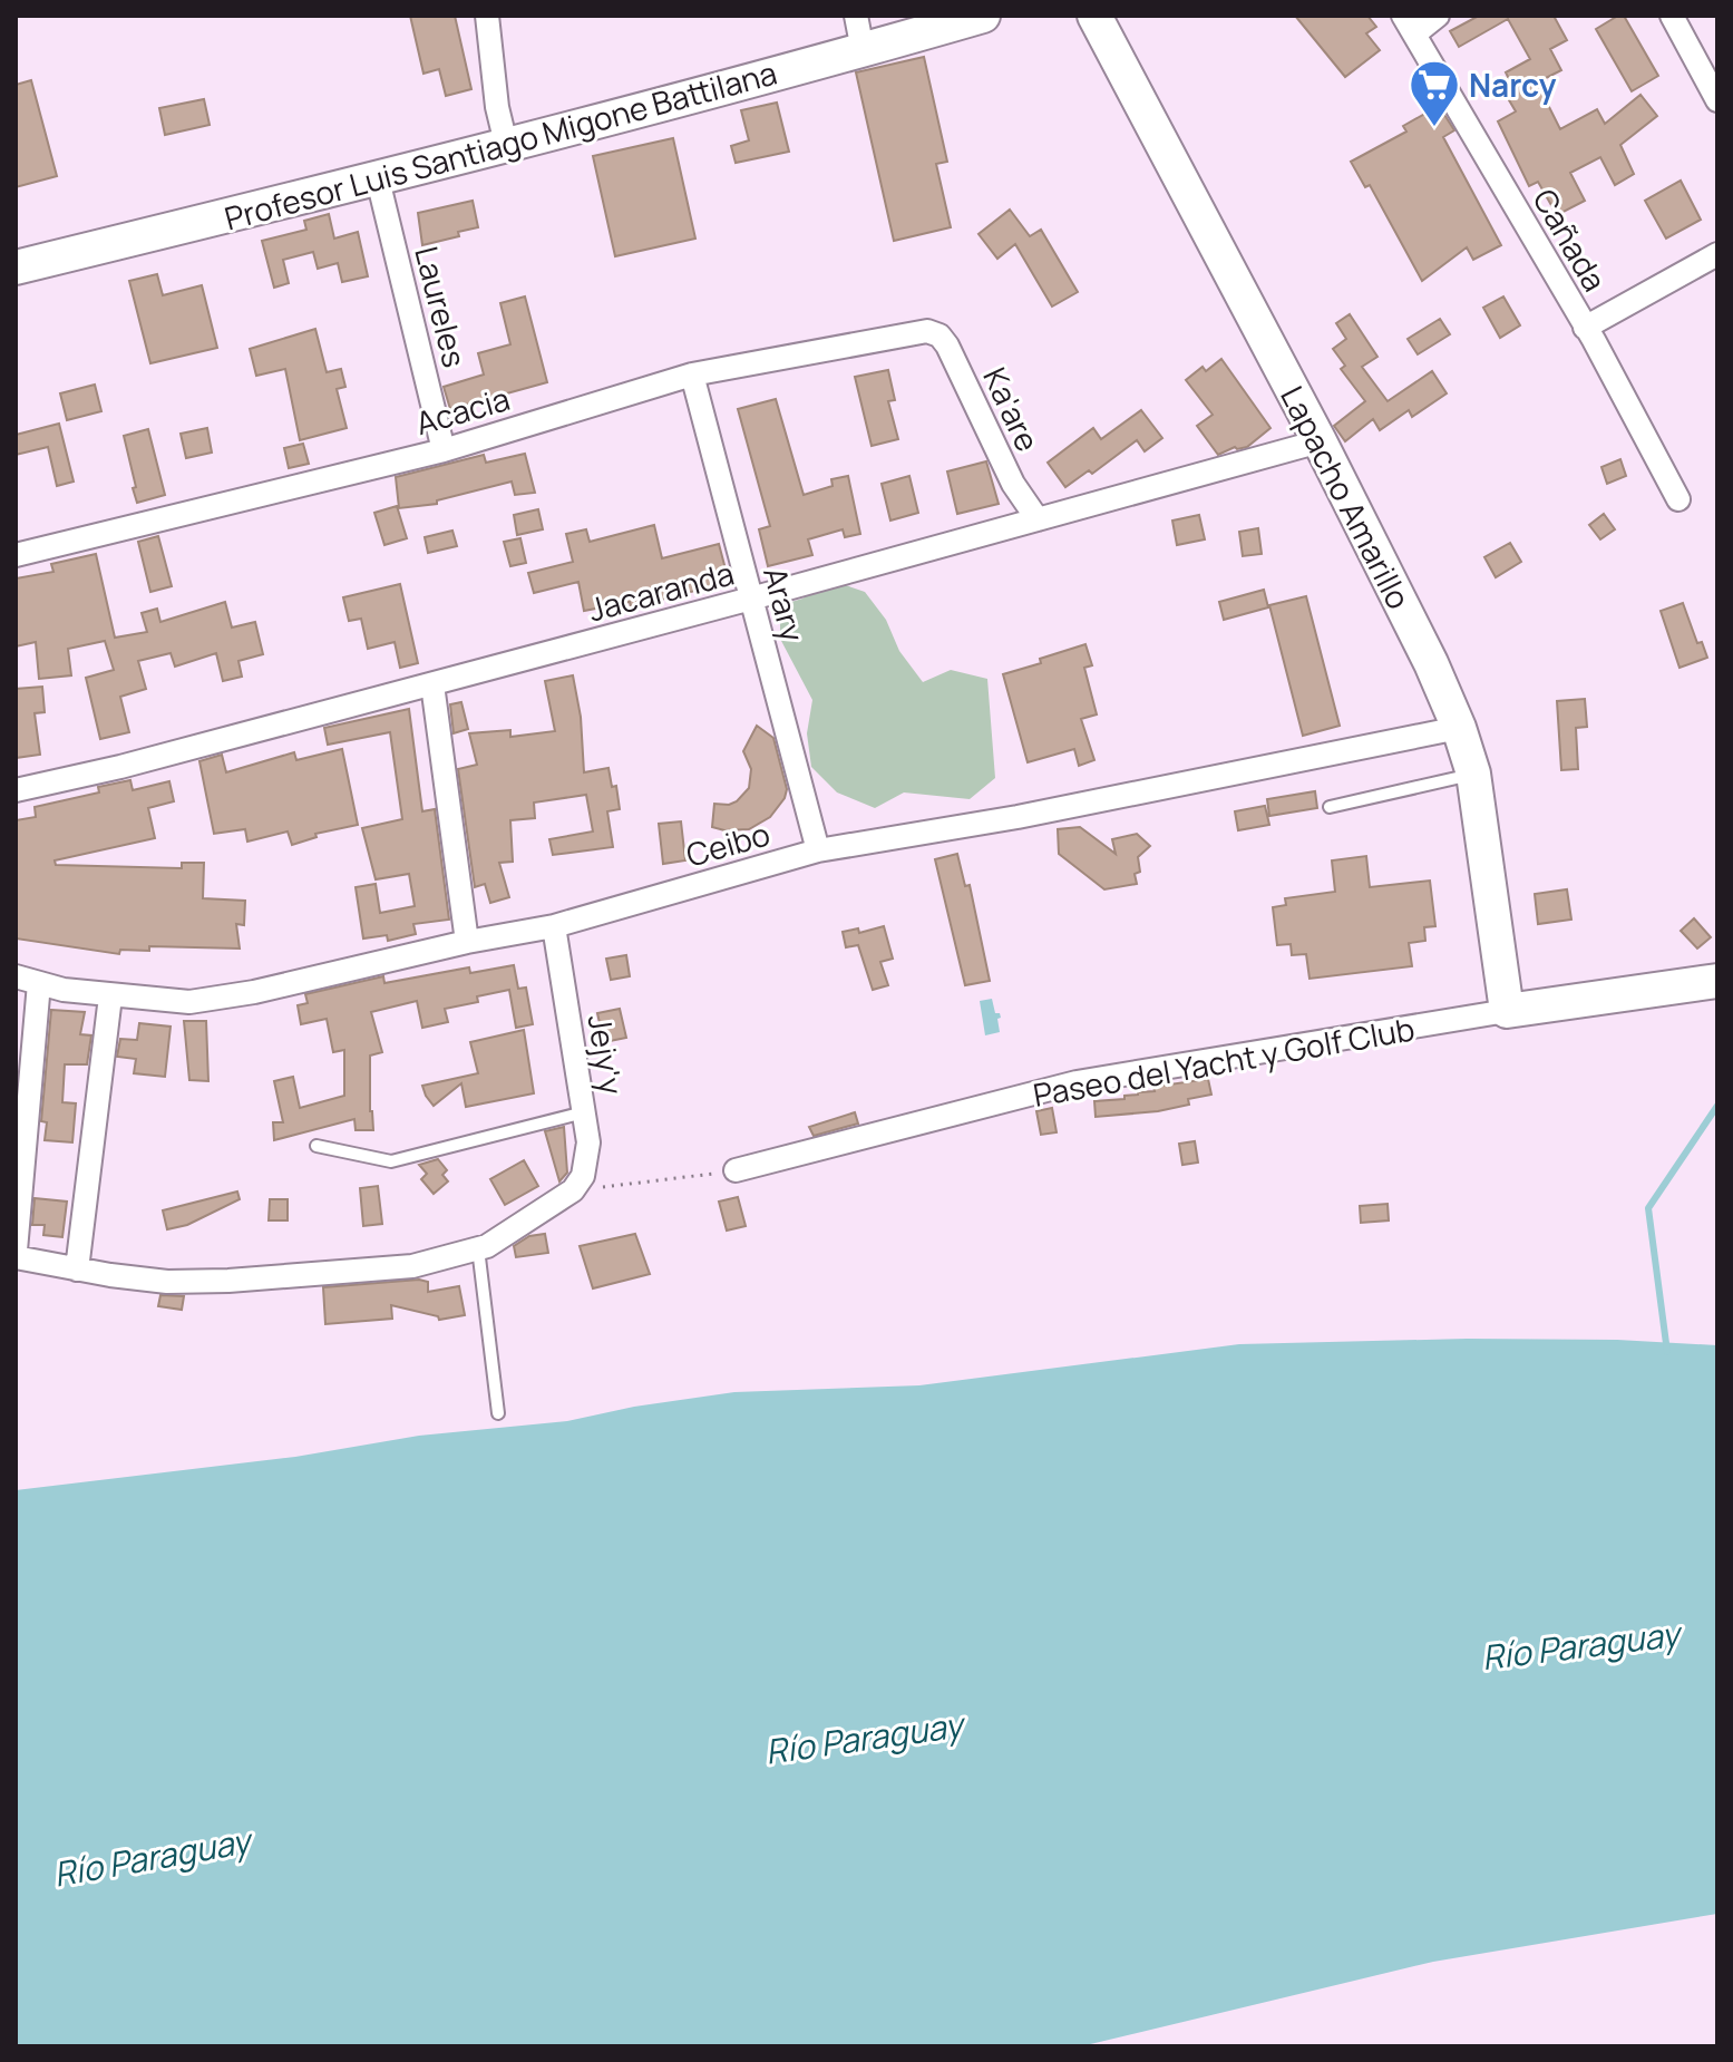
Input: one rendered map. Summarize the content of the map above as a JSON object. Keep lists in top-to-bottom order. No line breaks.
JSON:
{"streets":{"main road":["Profesor Luis Santiago Migone Battilana","Lapacho Amarillo","Paseo del Yacht y Golf Club"],"street":["Cañada","Laureles","Ka'are","Acacia","Jacaranda","Arary","Ceibo","Jejy'y"]},"crossings":[["Profesor Luis Santiago Migone Battilana","Laureles"],["Laureles","Acacia"],["Ka'are","Acacia"],["Ka'are","Jacaranda"],["Acacia","Arary"],["Lapacho Amarillo","Jacaranda"],["Lapacho Amarillo","Ceibo"],["Lapacho Amarillo","Paseo del Yacht y Golf Club"],["Jacaranda","Arary"],["Arary","Ceibo"],["Ceibo","Jejy'y"]],"water":["Río Paraguay"],"places":{"supermarket":["Narcy"]}}
